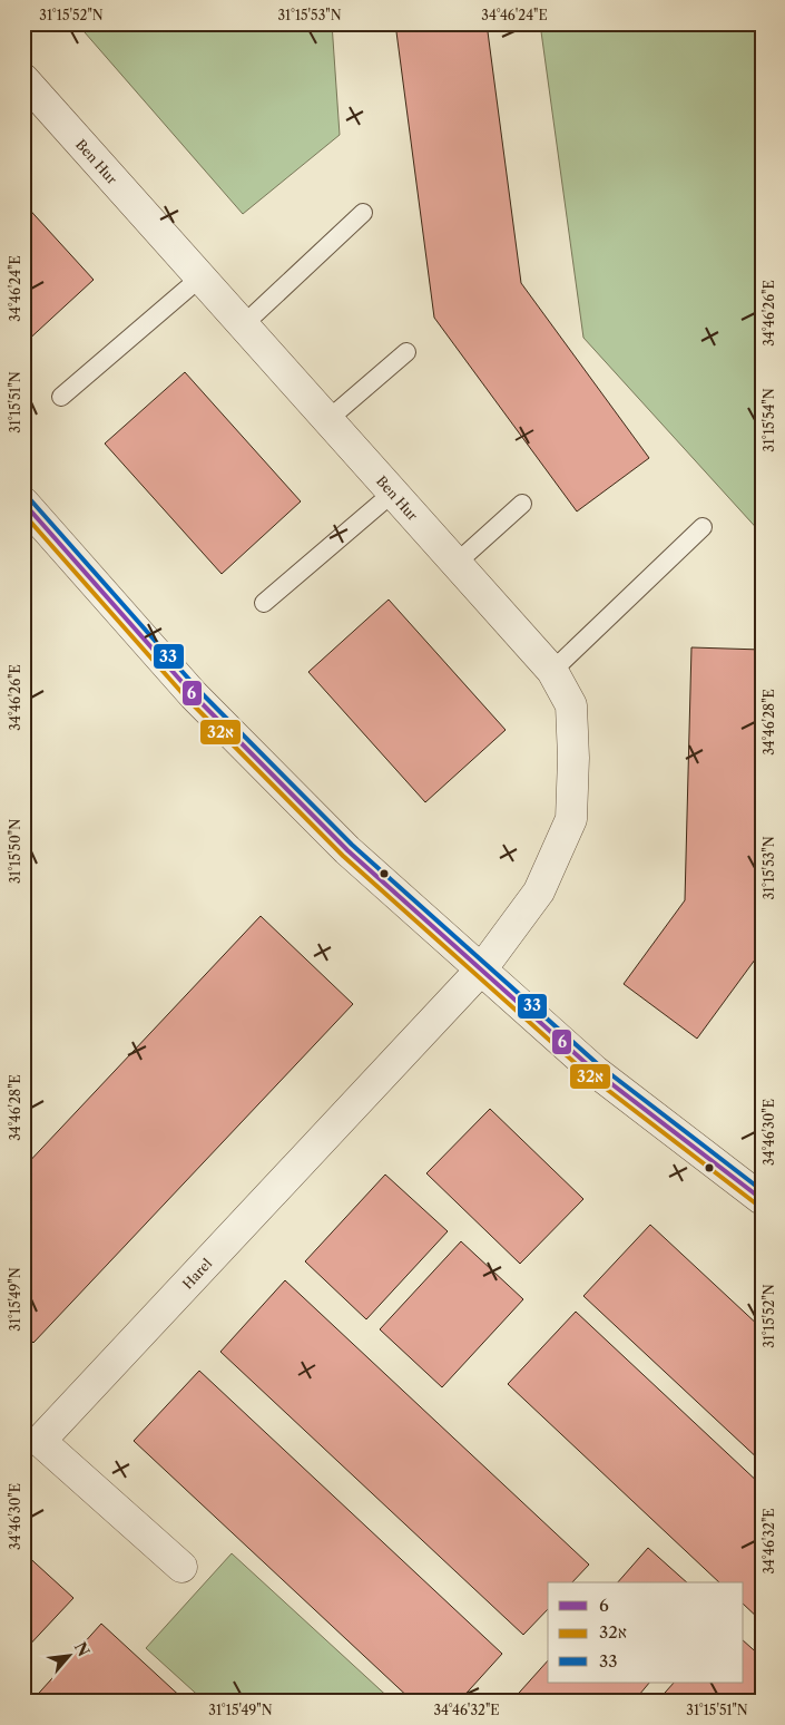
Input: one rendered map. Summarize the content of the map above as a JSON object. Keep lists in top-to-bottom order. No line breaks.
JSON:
{"streets":{"street":["Ben Hur","Harel"]},"crossings":[["Ben Hur","Harel"]],"lines":["transit line 33","transit line 6","transit line 32א"],"legend":["6","32א","33"],"north":"top right","coordinates":["31°15'52\"N","31°15'53\"N","34°46'24\"E","34°46'26\"E","31°15'51\"N","31°15'54\"N","34°46'28\"E","31°15'50\"N","34°46'30\"E","31°15'49\"N","34°46'32\"E"]}
